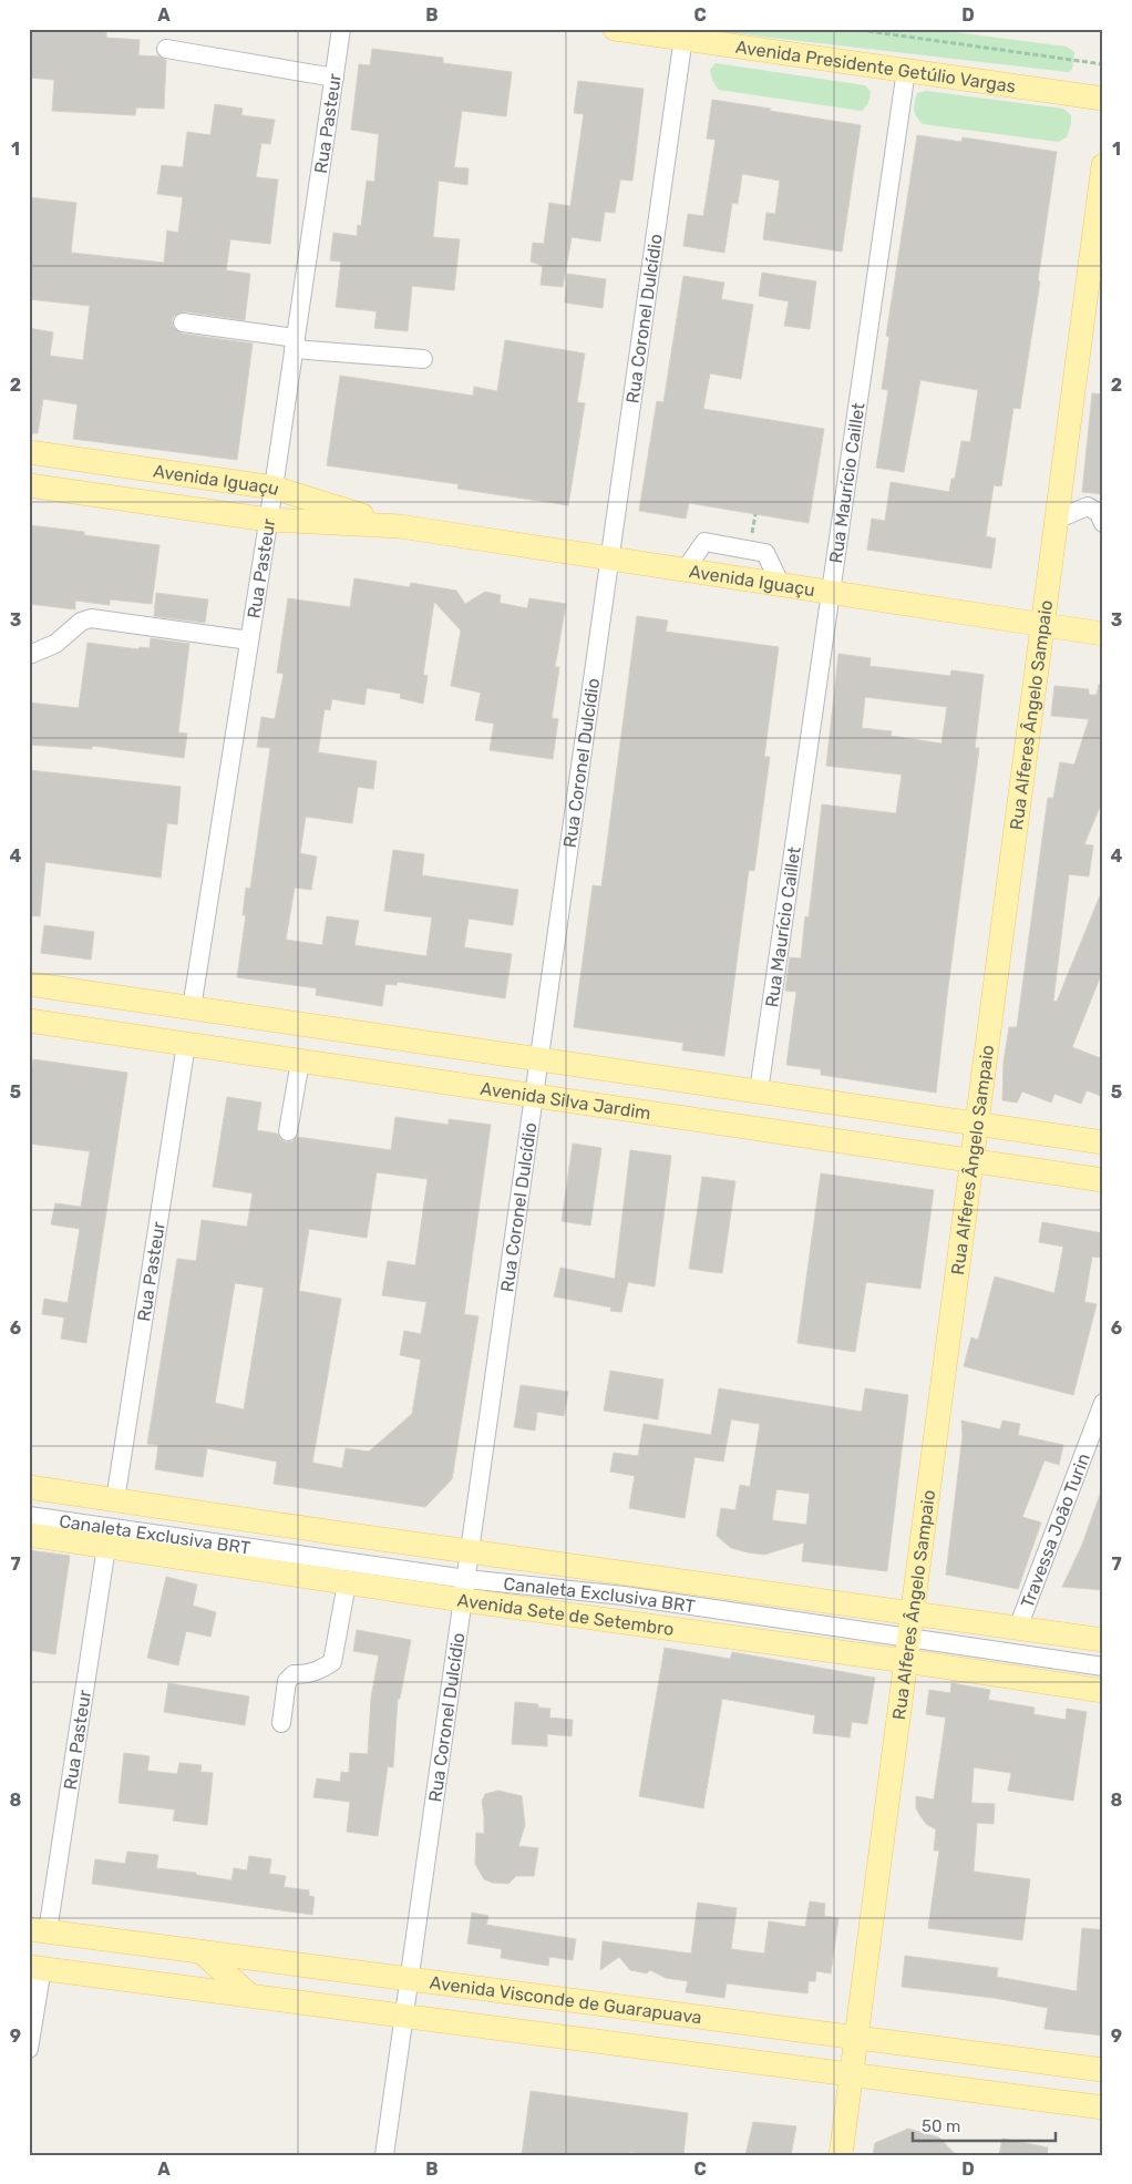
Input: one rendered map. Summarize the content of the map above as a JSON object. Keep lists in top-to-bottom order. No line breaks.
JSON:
{"streets":{"main road":["Avenida Presidente Getúlio Vargas","Avenida Iguaçu","Rua Alferes Ângelo Sampaio","Avenida Silva Jardim","Avenida Sete de Setembro","Avenida Visconde de Guarapuava"],"street":["Rua Pasteur","Rua Coronel Dulcídio","Rua Maurício Caillet","Travessa João Turin","Canaleta Exclusiva BRT"]},"crossings":[["Avenida Presidente Getúlio Vargas","Rua Coronel Dulcídio"],["Avenida Presidente Getúlio Vargas","Rua Maurício Caillet"],["Rua Pasteur","Avenida Iguaçu"],["Rua Pasteur","Avenida Silva Jardim"],["Rua Pasteur","Avenida Sete de Setembro"],["Rua Pasteur","Avenida Visconde de Guarapuava"],["Rua Coronel Dulcídio","Avenida Iguaçu"],["Rua Coronel Dulcídio","Avenida Silva Jardim"],["Rua Coronel Dulcídio","Canaleta Exclusiva BRT"],["Rua Coronel Dulcídio","Avenida Sete de Setembro"],["Rua Coronel Dulcídio","Avenida Visconde de Guarapuava"],["Avenida Iguaçu","Rua Maurício Caillet"],["Avenida Iguaçu","Rua Alferes Ângelo Sampaio"],["Rua Maurício Caillet","Avenida Silva Jardim"],["Rua Alferes Ângelo Sampaio","Avenida Silva Jardim"],["Rua Alferes Ângelo Sampaio","Avenida Sete de Setembro"],["Rua Alferes Ângelo Sampaio","Avenida Visconde de Guarapuava"],["Canaleta Exclusiva BRT","Avenida Sete de Setembro"]],"scale_bar":"50 m","grid":{"columns":["A","B","C","D"],"rows":["1","2","3","4","5","6","7","8","9"]}}
